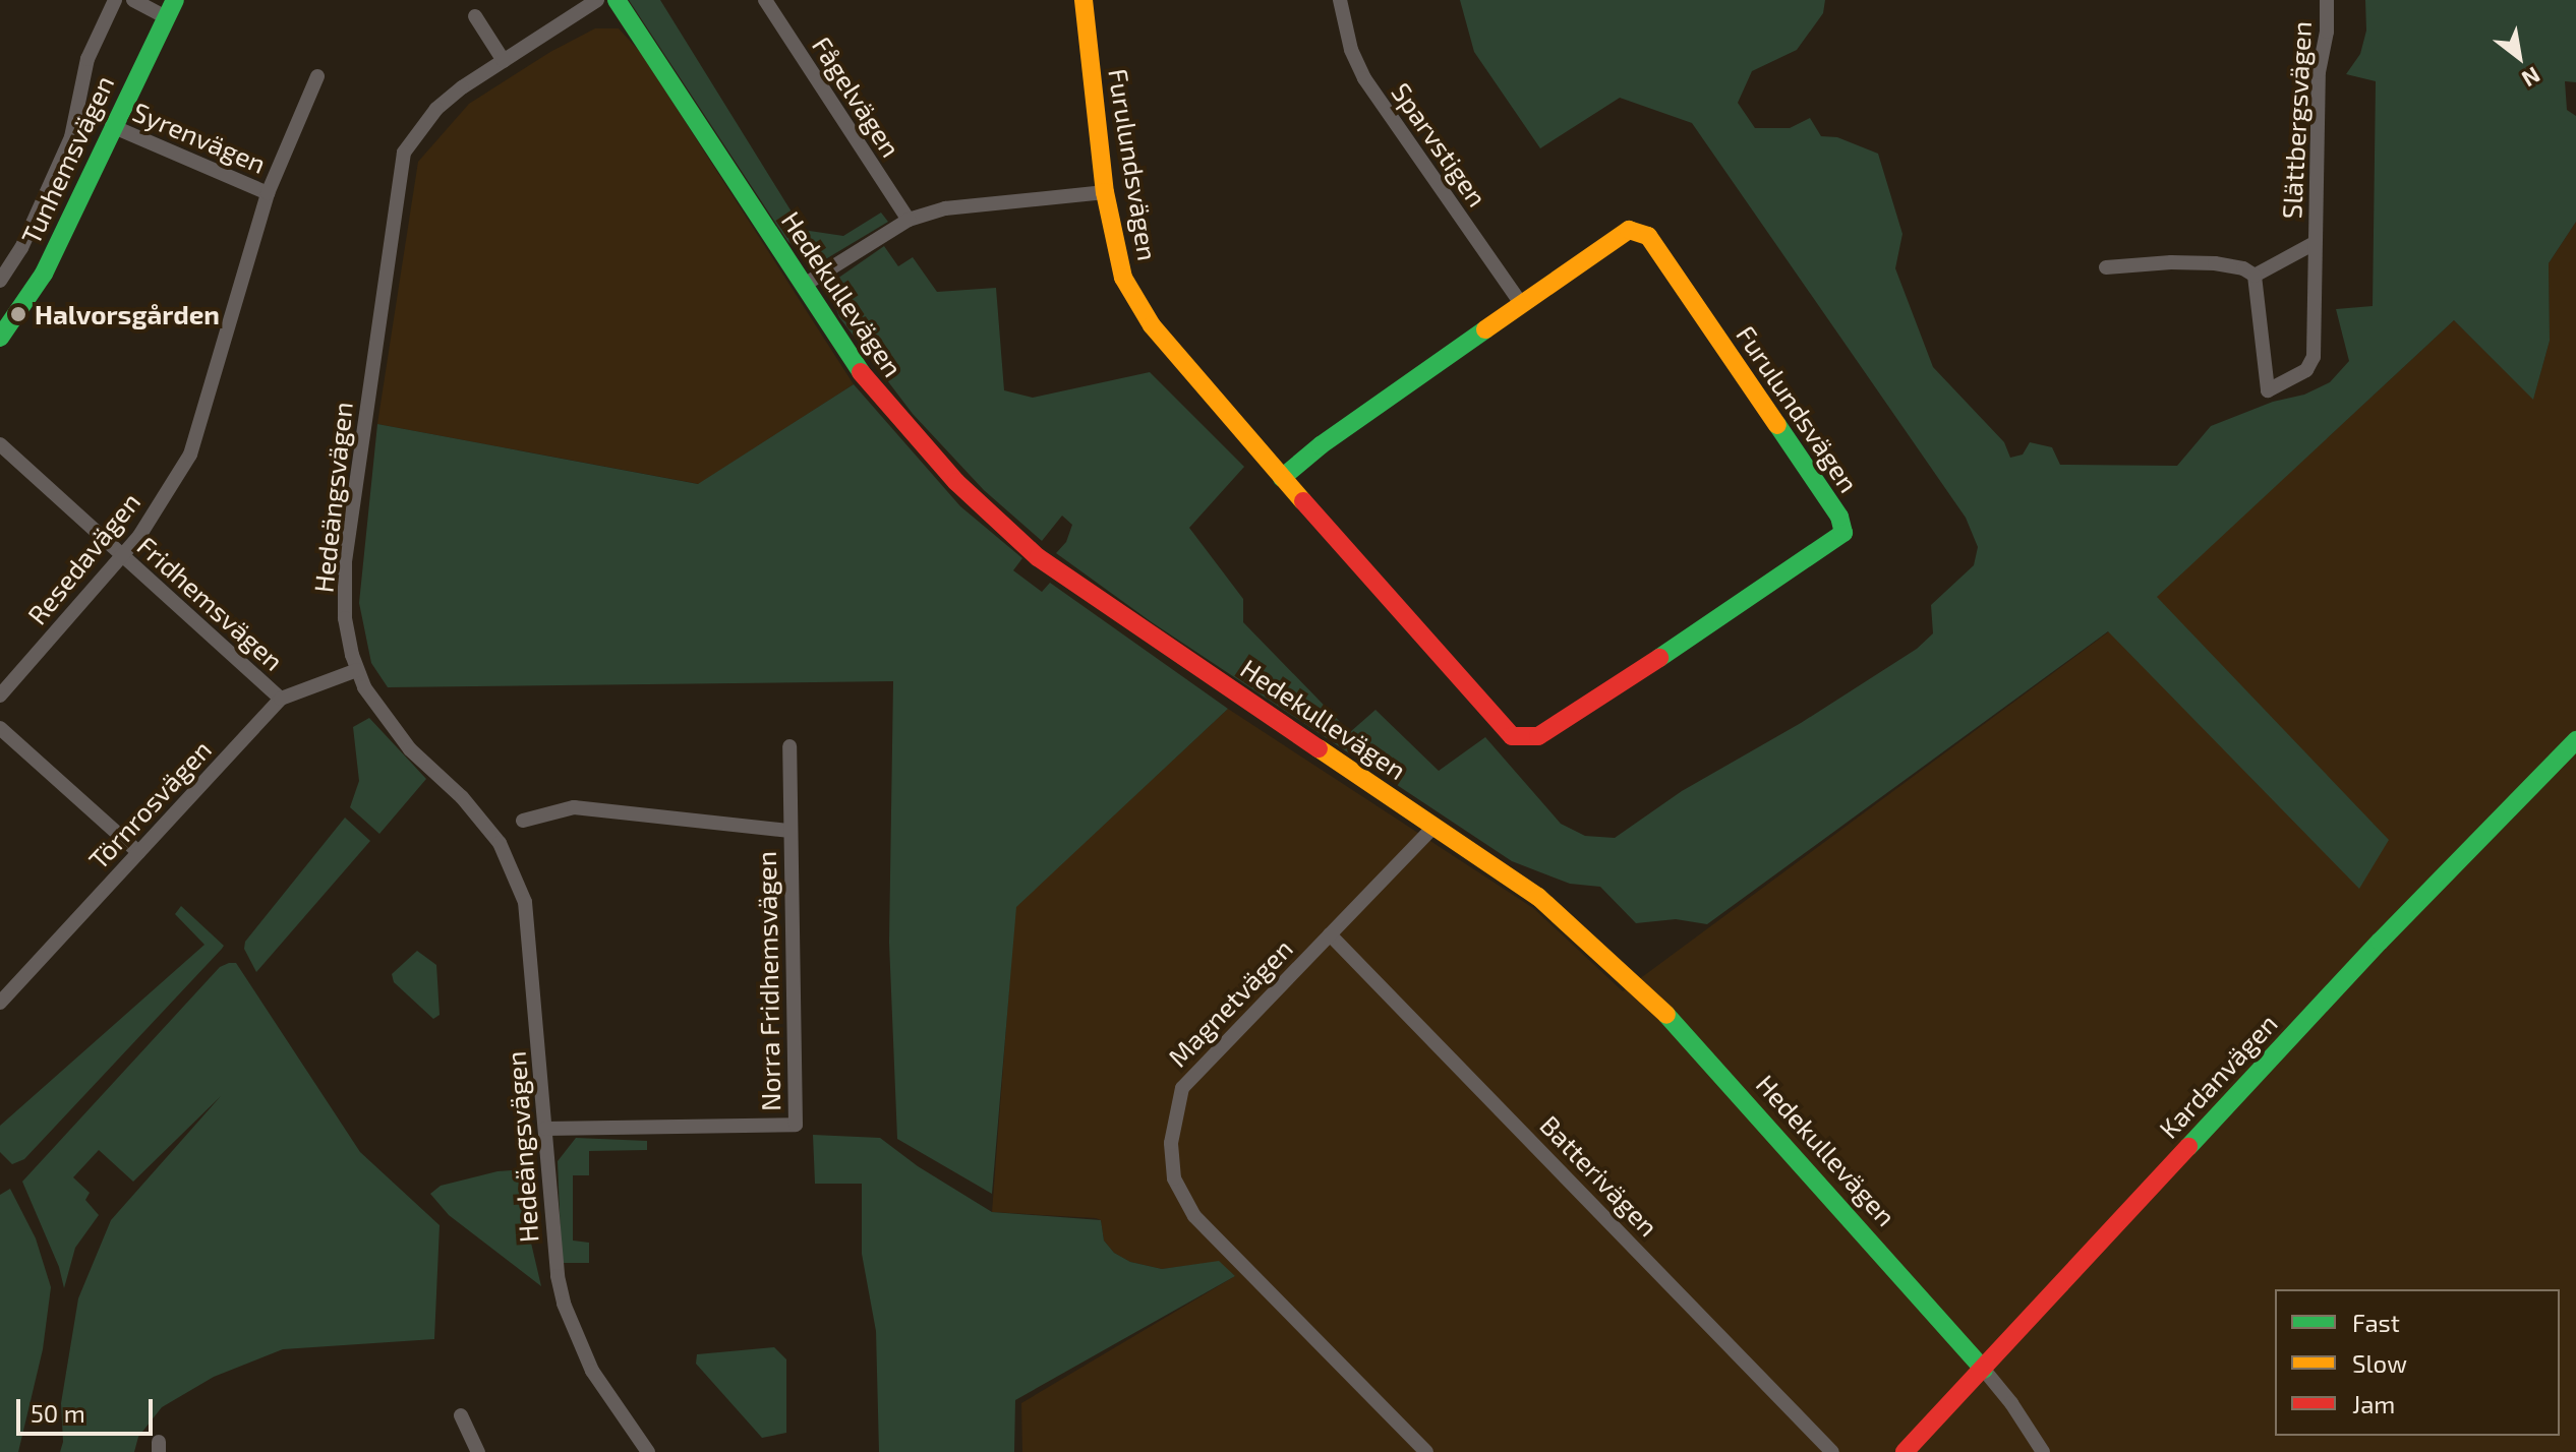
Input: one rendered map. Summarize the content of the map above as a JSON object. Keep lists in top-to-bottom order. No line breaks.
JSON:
{"streets":{"street":["Fågelvägen","Slättbergsvägen","Syrenvägen","Sparvstigen","Tunhemsvägen","Furulundsvägen","Hedekullevägen","Hedeängsvägen","Resedavägen","Fridhemsvägen","Törnrosvägen","Norra Fridhemsvägen","Magnetvägen","Kardanvägen","Batterivägen"]},"crossings":[["Syrenvägen","Tunhemsvägen"],["Syrenvägen","Resedavägen"],["Sparvstigen","Furulundsvägen"],["Hedekullevägen","Magnetvägen"],["Hedekullevägen","Kardanvägen"],["Hedeängsvägen","Törnrosvägen"],["Hedeängsvägen","Norra Fridhemsvägen"],["Resedavägen","Fridhemsvägen"],["Fridhemsvägen","Törnrosvägen"],["Magnetvägen","Batterivägen"]],"places":["Halvorsgården"],"legend":["Fast","Slow","Jam"],"scale_bar":"50 m","north":"bottom right"}
